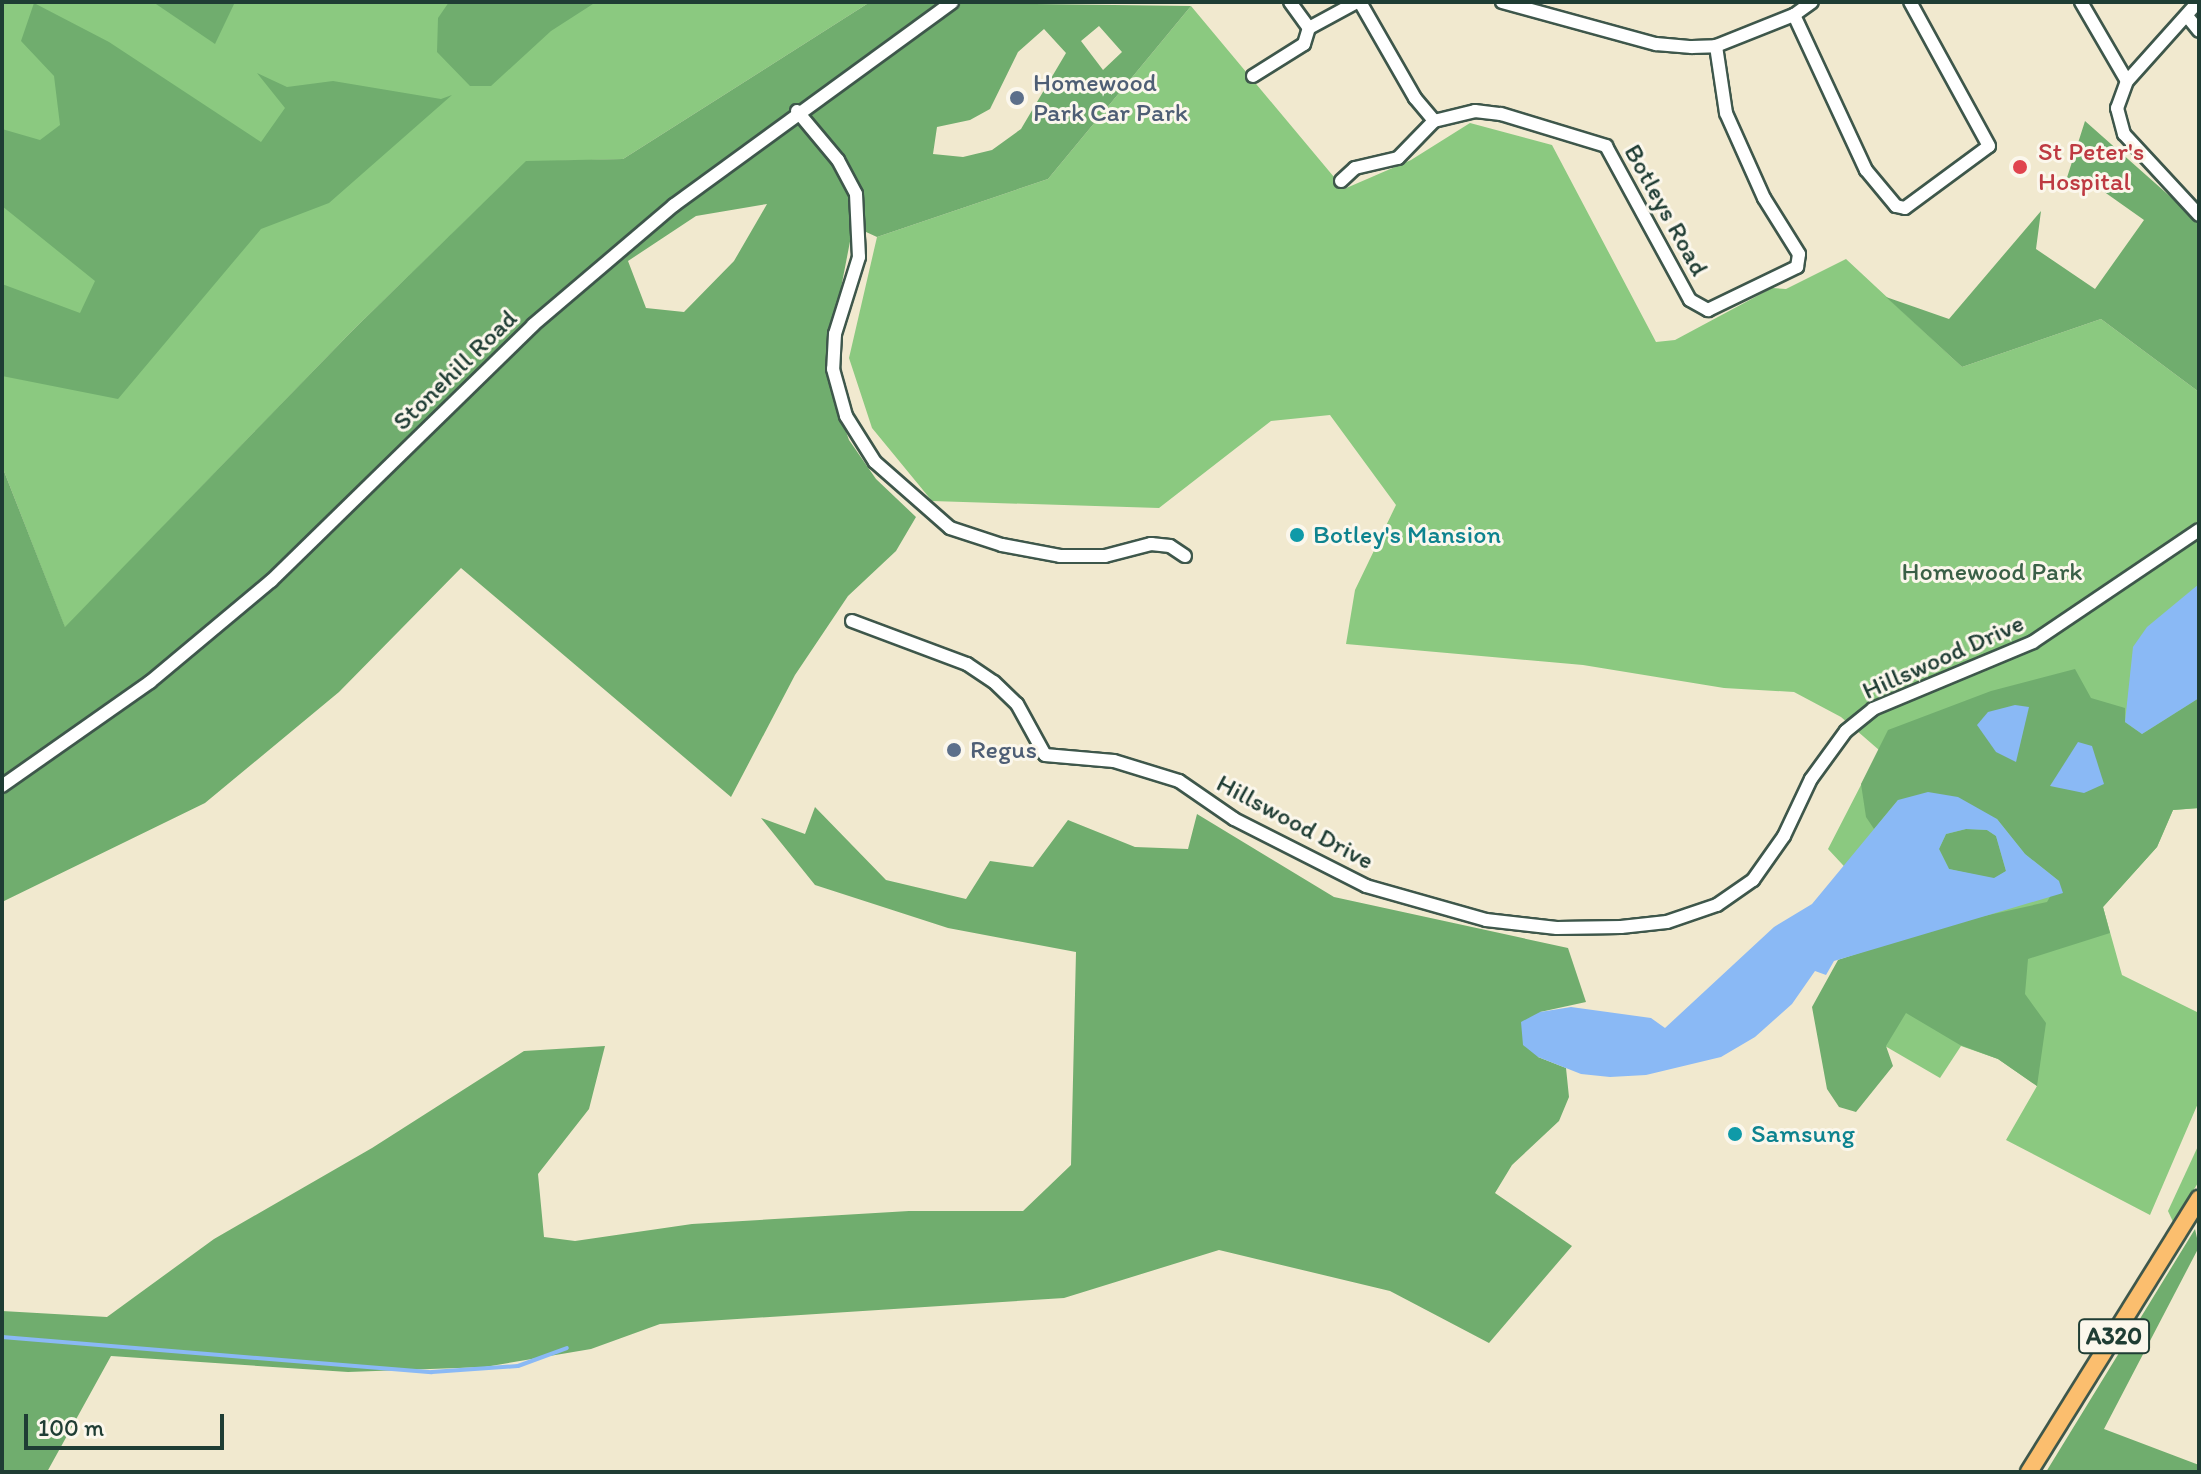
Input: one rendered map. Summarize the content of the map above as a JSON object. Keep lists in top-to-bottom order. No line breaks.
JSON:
{"streets":{"main road":["A320"],"street":["Botleys Road","Stonehill Road","Hillswood Drive"]},"parks":["Homewood Park"],"places":["Homewood Park Car Park","St Peter's Hospital","Botley's Mansion","Regus","Samsung"],"scale_bar":"100 m"}
